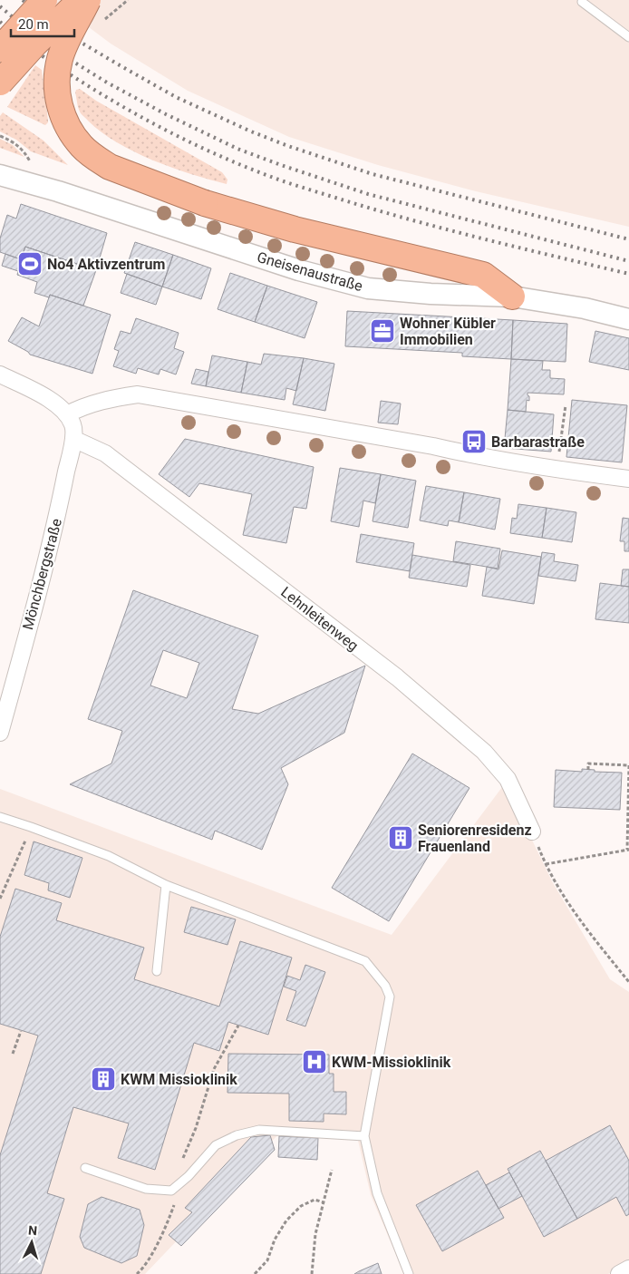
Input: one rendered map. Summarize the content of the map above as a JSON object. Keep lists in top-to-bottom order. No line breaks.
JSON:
{"streets":{"street":["Gneisenaustraße","Mönchbergstraße","Lehnleitenweg"]},"crossings":[["Mönchbergstraße","Lehnleitenweg"]],"places":{"sports":["No4 Aktivzentrum"],"office":["Wohner Kübler Immobilien"],"bus stop":["Barbarastraße"],"building":["Seniorenresidenz Frauenland","KWM Missioklinik"],"hospital":["KWM-Missioklinik"]},"scale_bar":"20 m","north":"top"}
